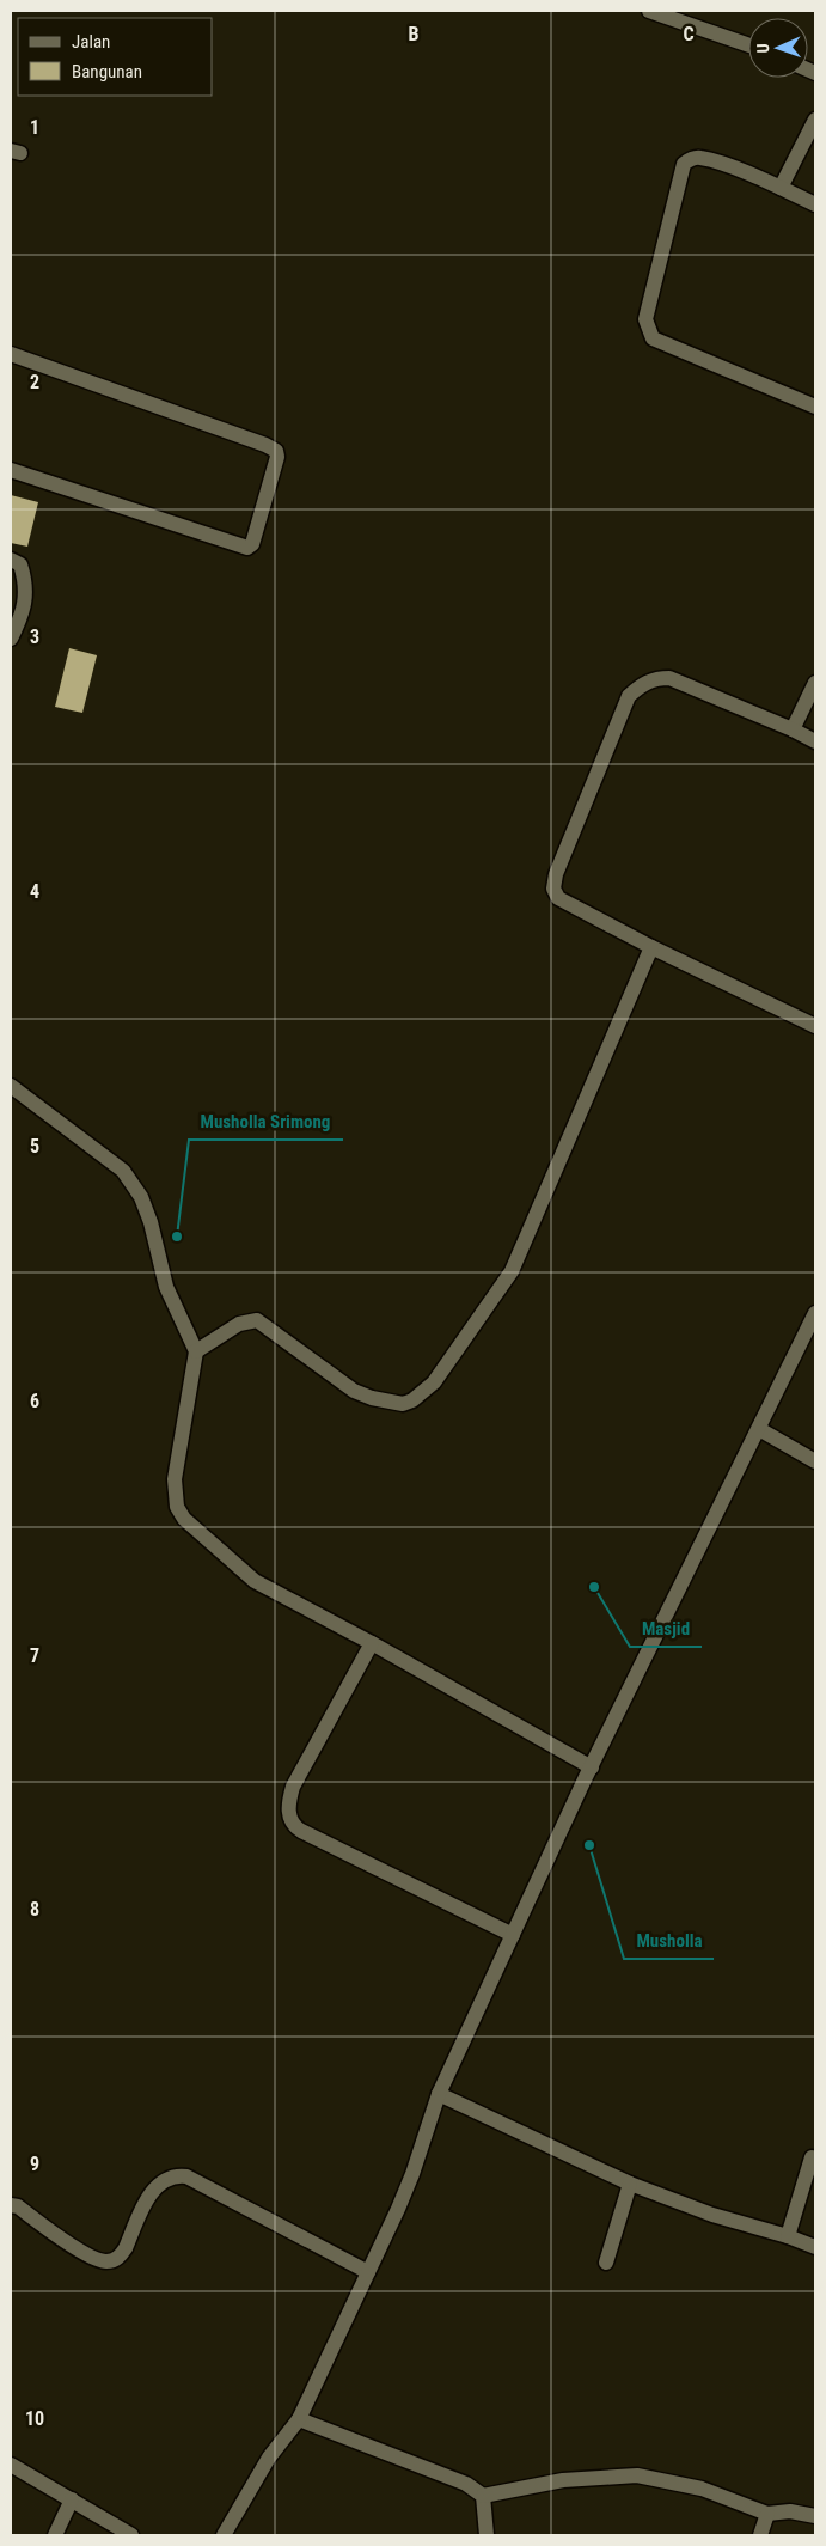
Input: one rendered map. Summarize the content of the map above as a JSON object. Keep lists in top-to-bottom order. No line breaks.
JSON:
{"places":["Musholla Srimong","Masjid","Musholla"],"legend":["Jalan","Bangunan"],"north":"left","grid":{"columns":["B","C"],"rows":["1","2","3","4","5","6","7","8","9","10"]}}
